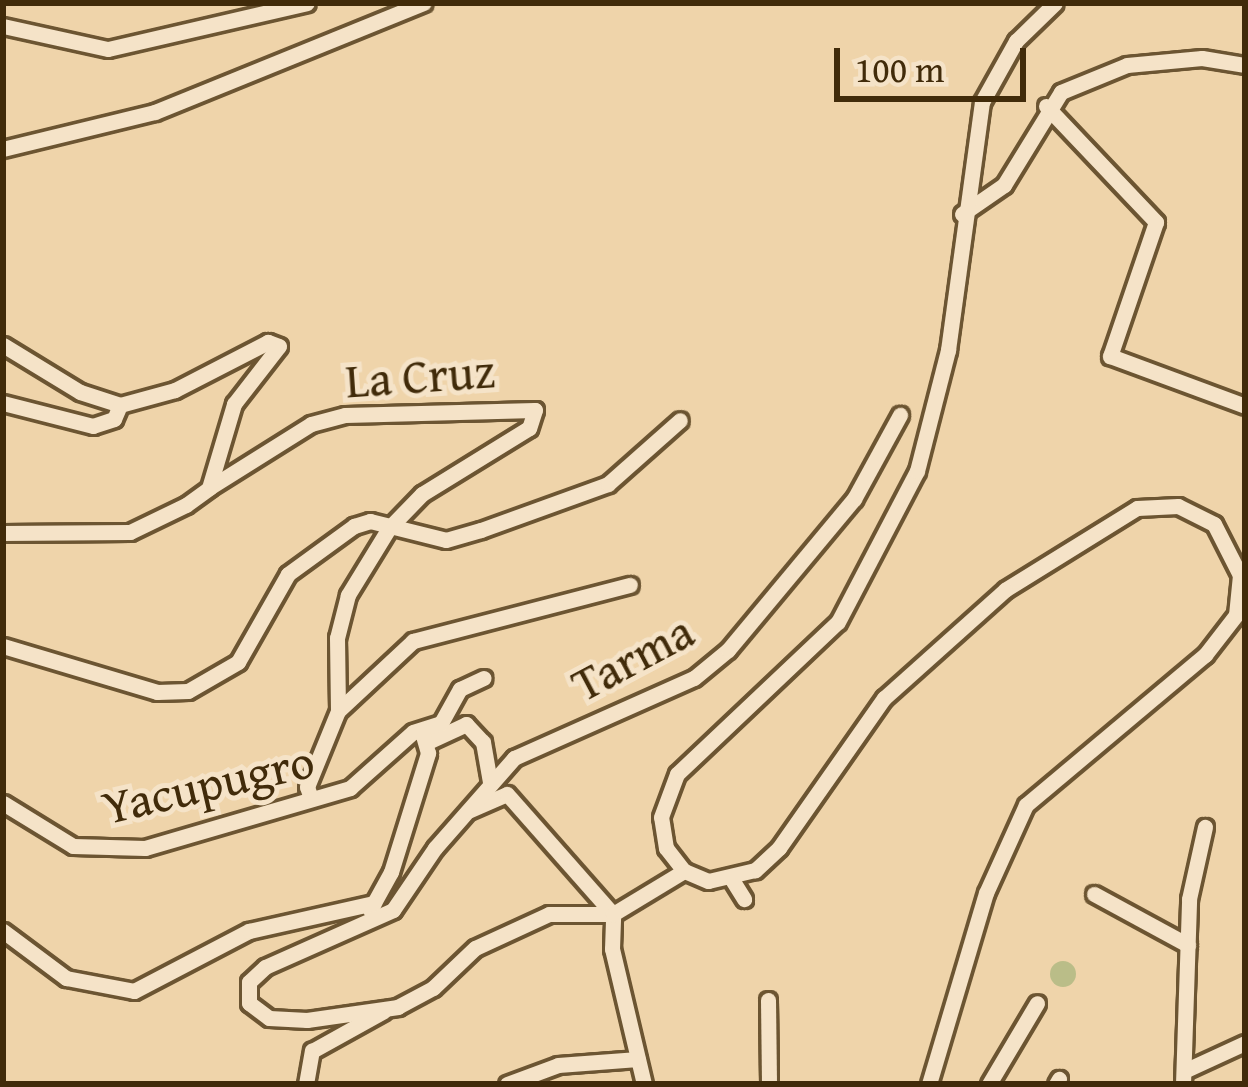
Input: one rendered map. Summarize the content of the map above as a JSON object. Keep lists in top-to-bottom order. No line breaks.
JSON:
{"streets":{"street":["La Cruz","Tarma","Yacupugro"]},"scale_bar":"100 m"}
